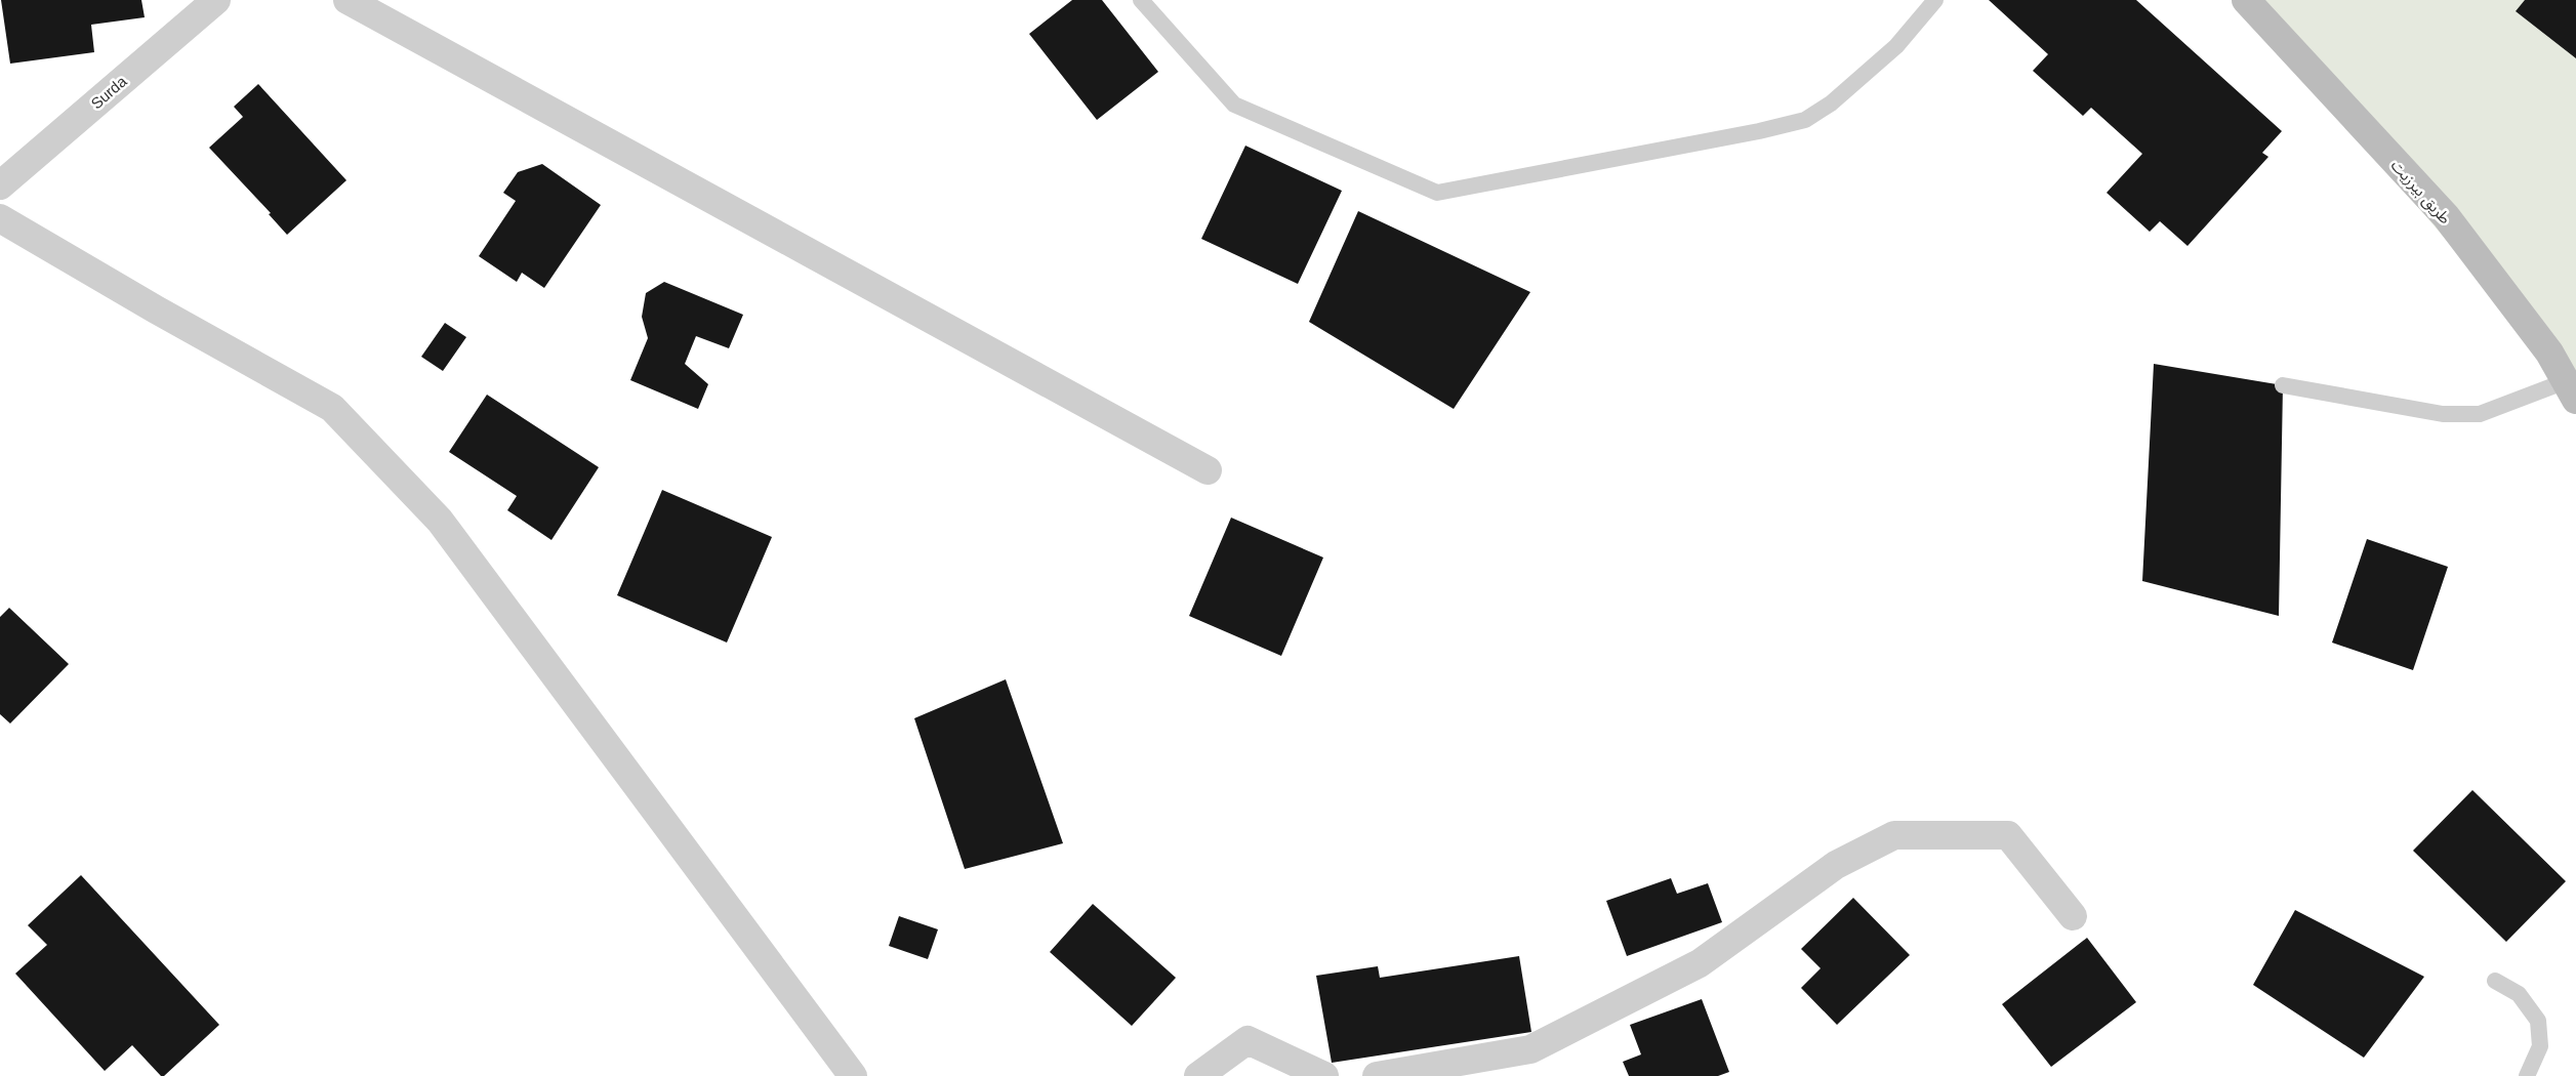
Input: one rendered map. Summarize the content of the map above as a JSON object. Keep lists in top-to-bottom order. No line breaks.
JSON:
{"streets":{"main road":["طريق بيرزيت"],"street":["Surda"]}}
